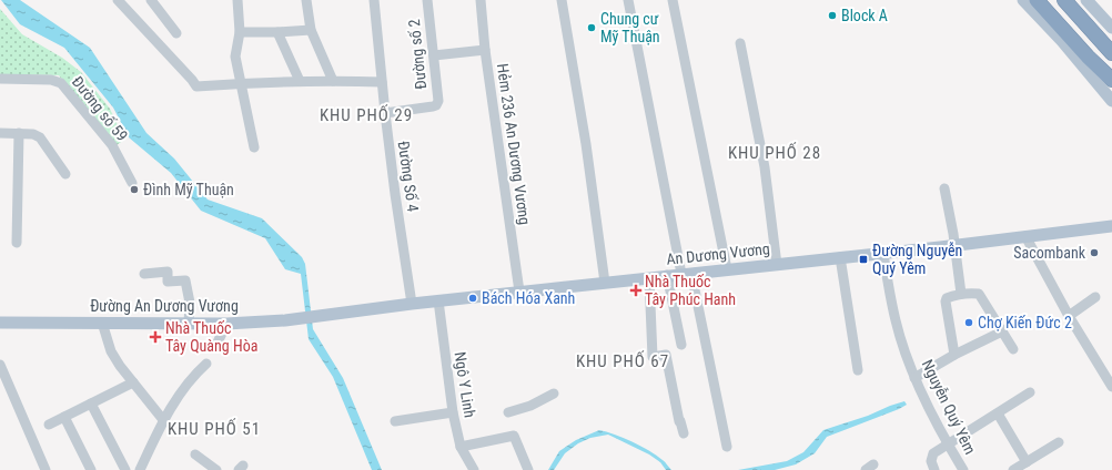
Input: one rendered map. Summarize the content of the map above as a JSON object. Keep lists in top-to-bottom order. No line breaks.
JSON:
{"streets":{"main road":["An Dương Vương","Đường An Dương Vương"],"street":["Đường số 2","Đường số 59","Hẻm 236 An Dương Vương","Đường Số 4","Ngô Y Linh","Nguyễn Quý Yêm"]},"crossings":[["Đường số 2","Đường Số 4"],["Hẻm 236 An Dương Vương","An Dương Vương"],["Đường Số 4","An Dương Vương"],["An Dương Vương","Đường An Dương Vương"],["An Dương Vương","Ngô Y Linh"],["An Dương Vương","Nguyễn Quý Yêm"]],"districts":["KHU PHỐ 29","KHU PHỐ 28","KHU PHỐ 67","KHU PHỐ 51"],"places":{"other":["Block A","Chung cư Mỹ Thuận","Đình Mỹ Thuận","Sacombank","Bách Hóa Xanh","Chợ Kiến Đức 2"],"transit":["Đường Nguyễn Quý Yêm"],"health":["Nhà Thuốc Tây Phúc Hanh","Nhà Thuốc Tây Quàng Hòa"]}}
